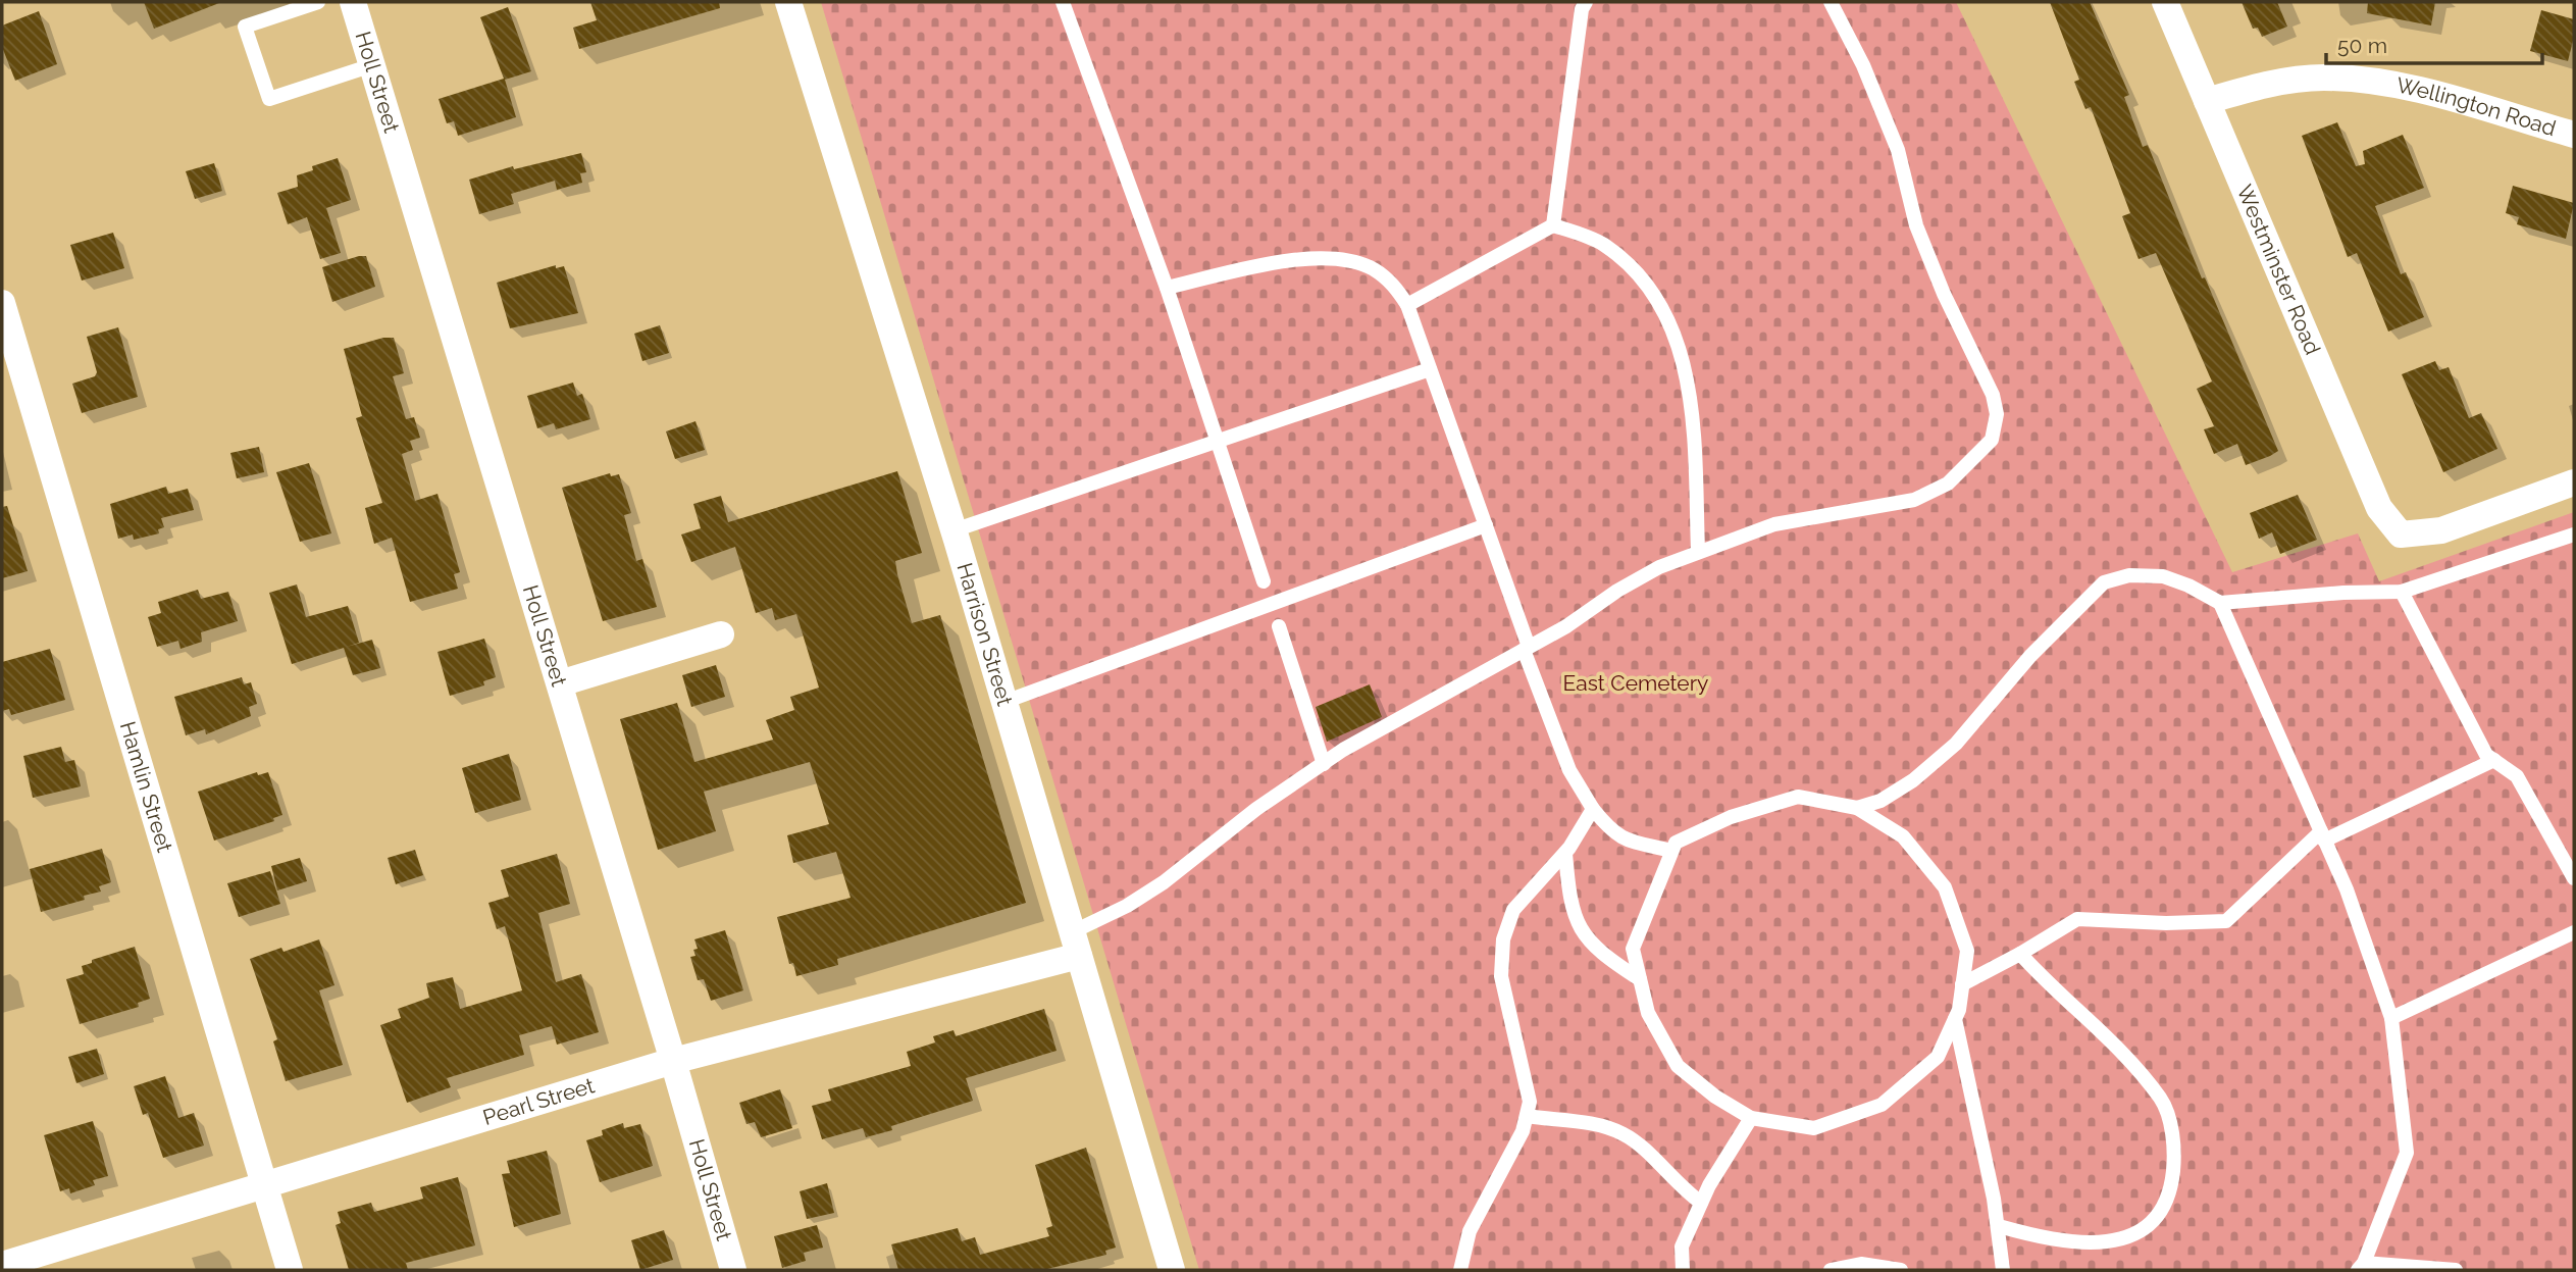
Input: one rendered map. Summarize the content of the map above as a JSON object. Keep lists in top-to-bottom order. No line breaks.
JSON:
{"streets":{"street":["Holl Street","Wellington Road","Westminster Road","Harrison Street","Hamlin Street","Pearl Street"]},"crossings":[["Holl Street","Pearl Street"],["Wellington Road","Westminster Road"],["Harrison Street","Pearl Street"],["Hamlin Street","Pearl Street"]],"parks":["East Cemetery"],"scale_bar":"50 m"}
